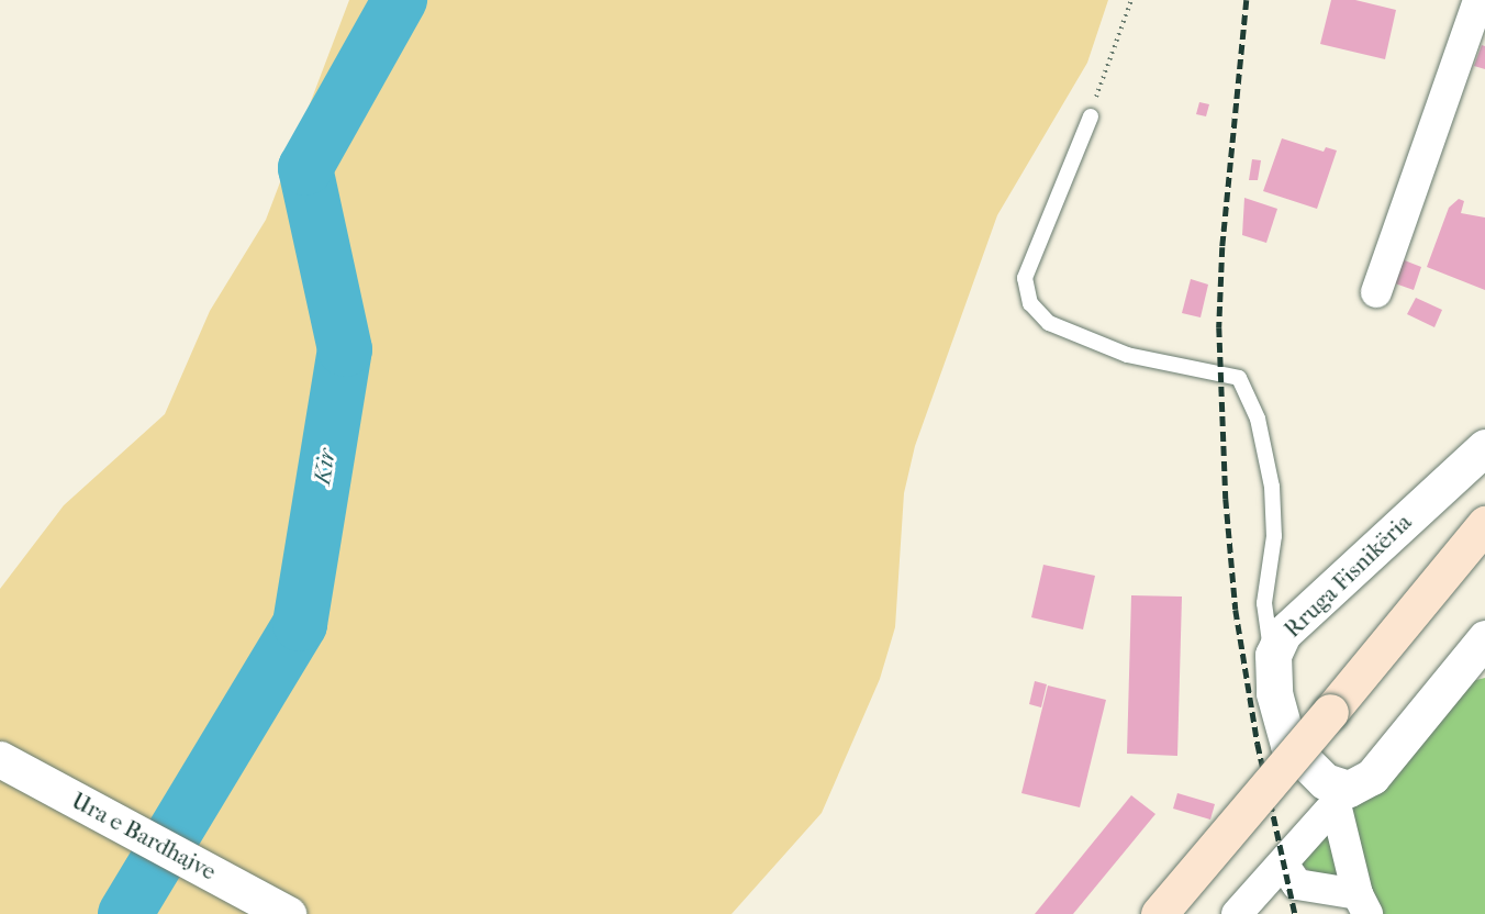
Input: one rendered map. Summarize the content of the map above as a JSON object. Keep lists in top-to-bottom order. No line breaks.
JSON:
{"streets":{"street":["Rruga Fisnikëria","Ura e Bardhajve"]},"water":["Kir"]}
